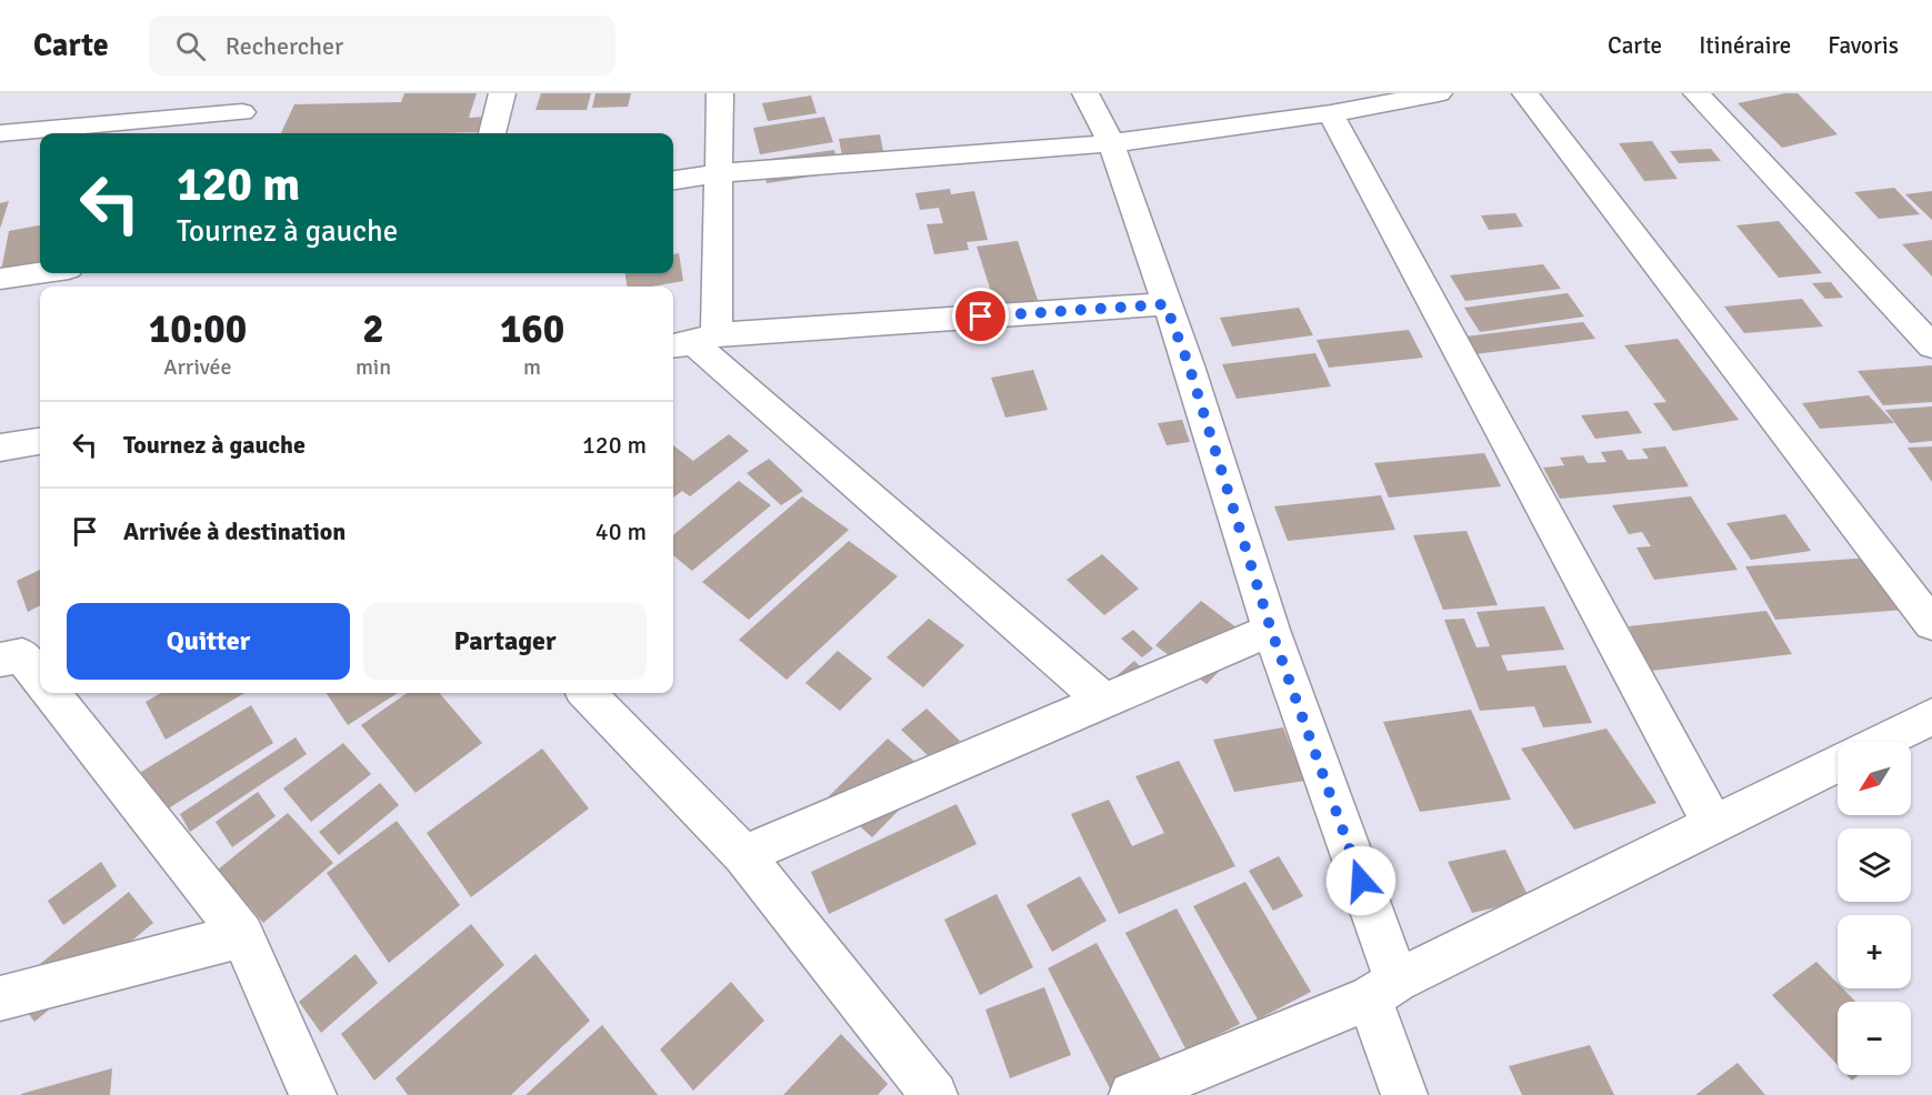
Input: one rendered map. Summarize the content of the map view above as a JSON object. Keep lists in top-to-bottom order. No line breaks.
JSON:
{"north":"bottom left","page":{"header":"Carte","search":"Rechercher","nav":["Carte","Itinéraire","Favoris"],"turn":["120 m","Tournez à gauche"],"eta":["10:00","Arrivée","2","min","160","m"],"list":[{"name":"Tournez à gauche","value":"120 m"},{"name":"Arrivée à destination","value":"40 m"}],"buttons":["Quitter","Partager"],"map_buttons":["+","−"]}}
